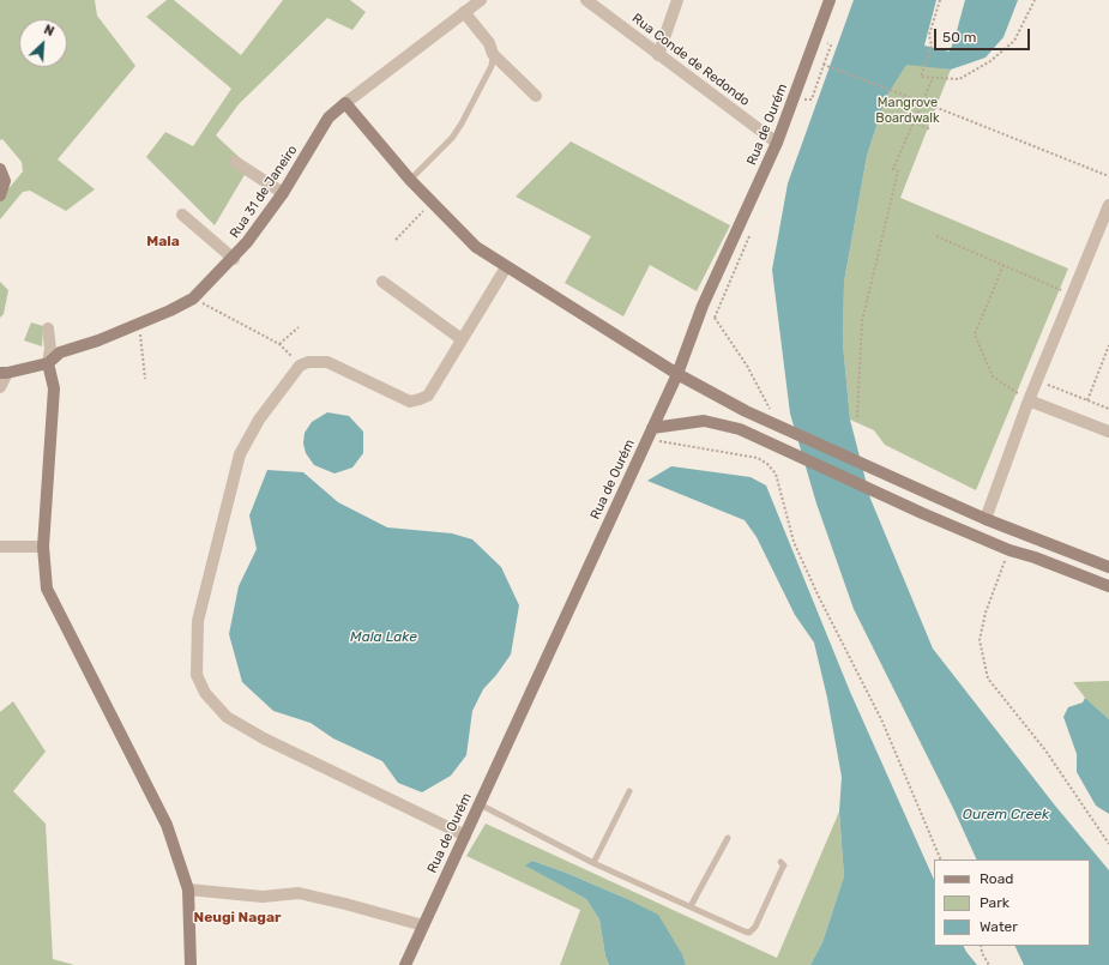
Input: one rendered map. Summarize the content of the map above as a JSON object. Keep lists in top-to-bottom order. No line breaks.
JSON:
{"streets":{"street":["Rua Conde de Redondo","Rua de Ourém","Rua 31 de Janeiro"]},"crossings":[["Rua Conde de Redondo","Rua de Ourém"]],"districts":["Mala","Neugi Nagar"],"water":["Mala Lake","Ourem Creek"],"parks":["Mangrove Boardwalk"],"legend":["Road","Park","Water"],"scale_bar":"50 m","north":"top right"}
